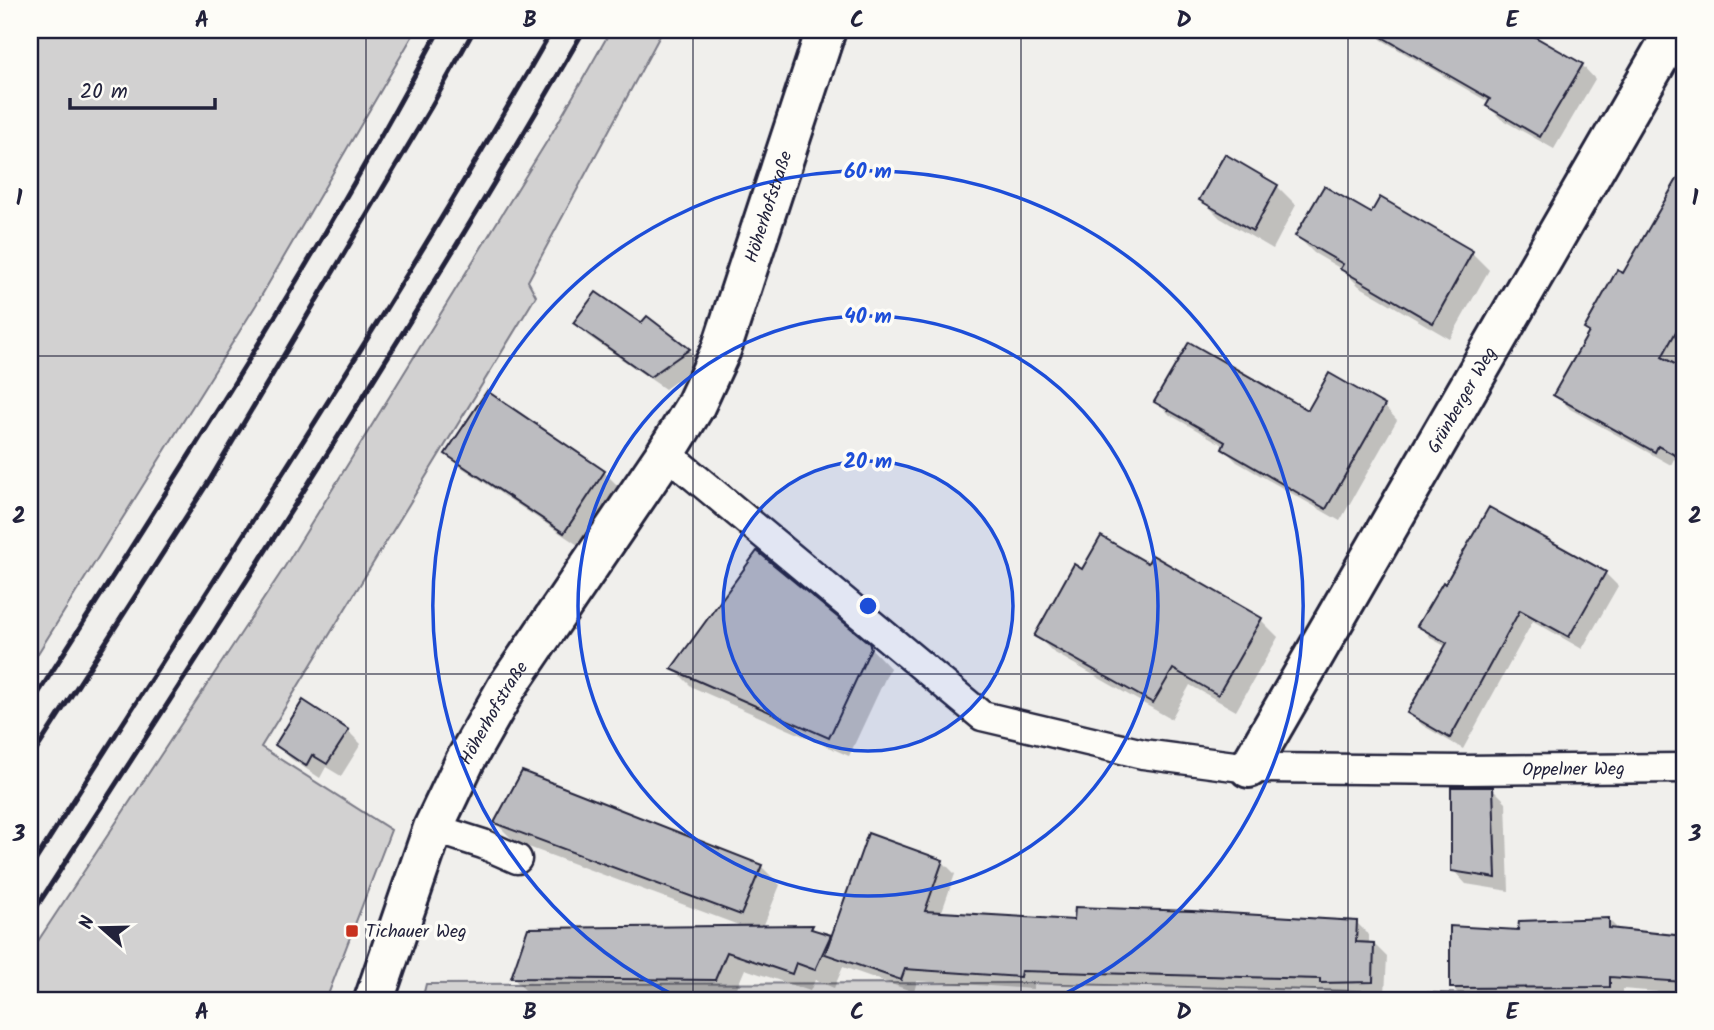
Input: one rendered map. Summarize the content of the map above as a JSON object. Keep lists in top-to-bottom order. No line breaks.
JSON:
{"streets":{"street":["Höherhofstraße","Grünberger Weg"],"lane":["Oppelner Weg"]},"crossings":[["Grünberger Weg","Oppelner Weg"]],"places":{"transit":["Tichauer Weg"]},"scale_bar":"20 m","north":"left","grid":{"columns":["A","B","C","D","E"],"rows":["1","2","3"]},"rings":["60 m","40 m","20 m"]}
